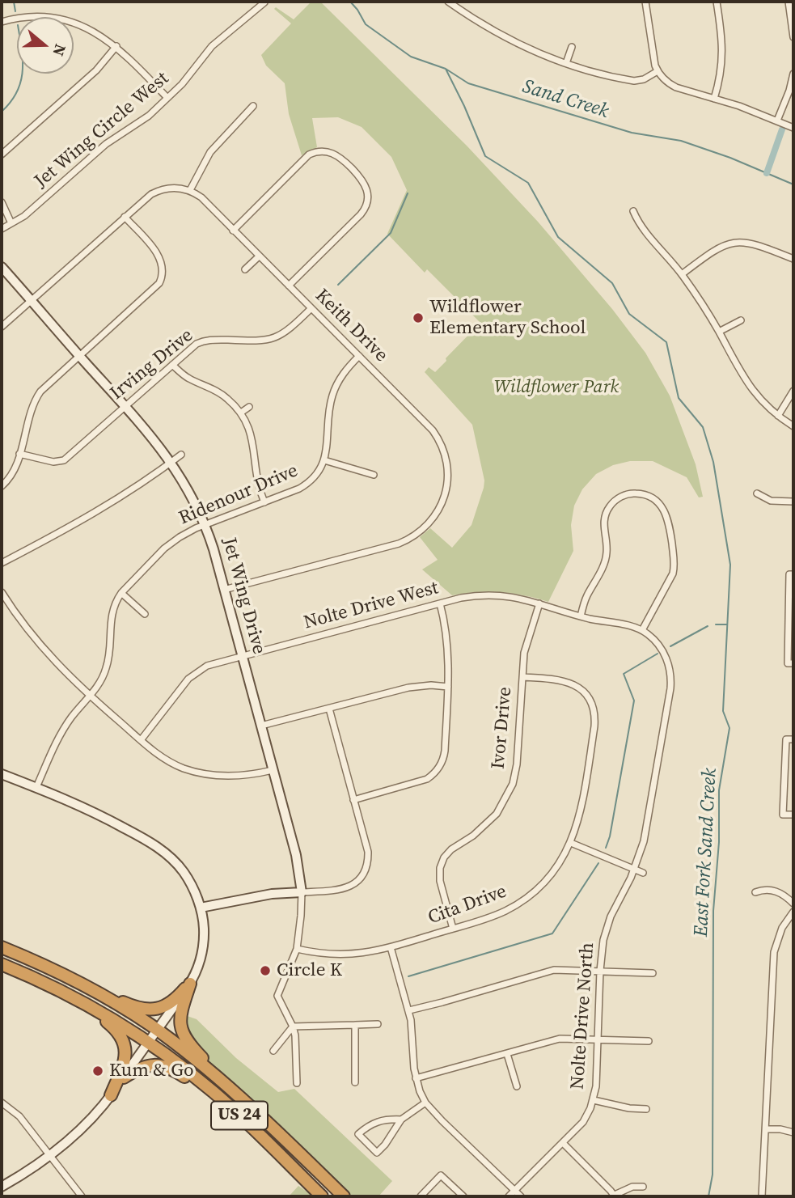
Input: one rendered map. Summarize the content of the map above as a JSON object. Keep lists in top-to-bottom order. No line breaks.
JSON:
{"streets":{"highway":["US 24"],"main road":["Jet Wing Drive"],"street":["Jet Wing Circle West","Keith Drive","Irving Drive","Ridenour Drive","Nolte Drive West","Ivor Drive","Cita Drive","Nolte Drive North"]},"crossings":[["Keith Drive","Irving Drive"],["Keith Drive","Ridenour Drive"],["Keith Drive","Jet Wing Drive"],["Irving Drive","Jet Wing Drive"],["Ridenour Drive","Jet Wing Drive"],["Jet Wing Drive","Nolte Drive West"],["Jet Wing Drive","Cita Drive"],["Nolte Drive West","Ivor Drive"],["Nolte Drive West","Nolte Drive North"],["Ivor Drive","Cita Drive"]],"water":["Sand Creek","East Fork Sand Creek"],"parks":["Wildflower Park"],"places":["Wildflower Elementary School","Circle K","Kum & Go"],"north":"right"}
